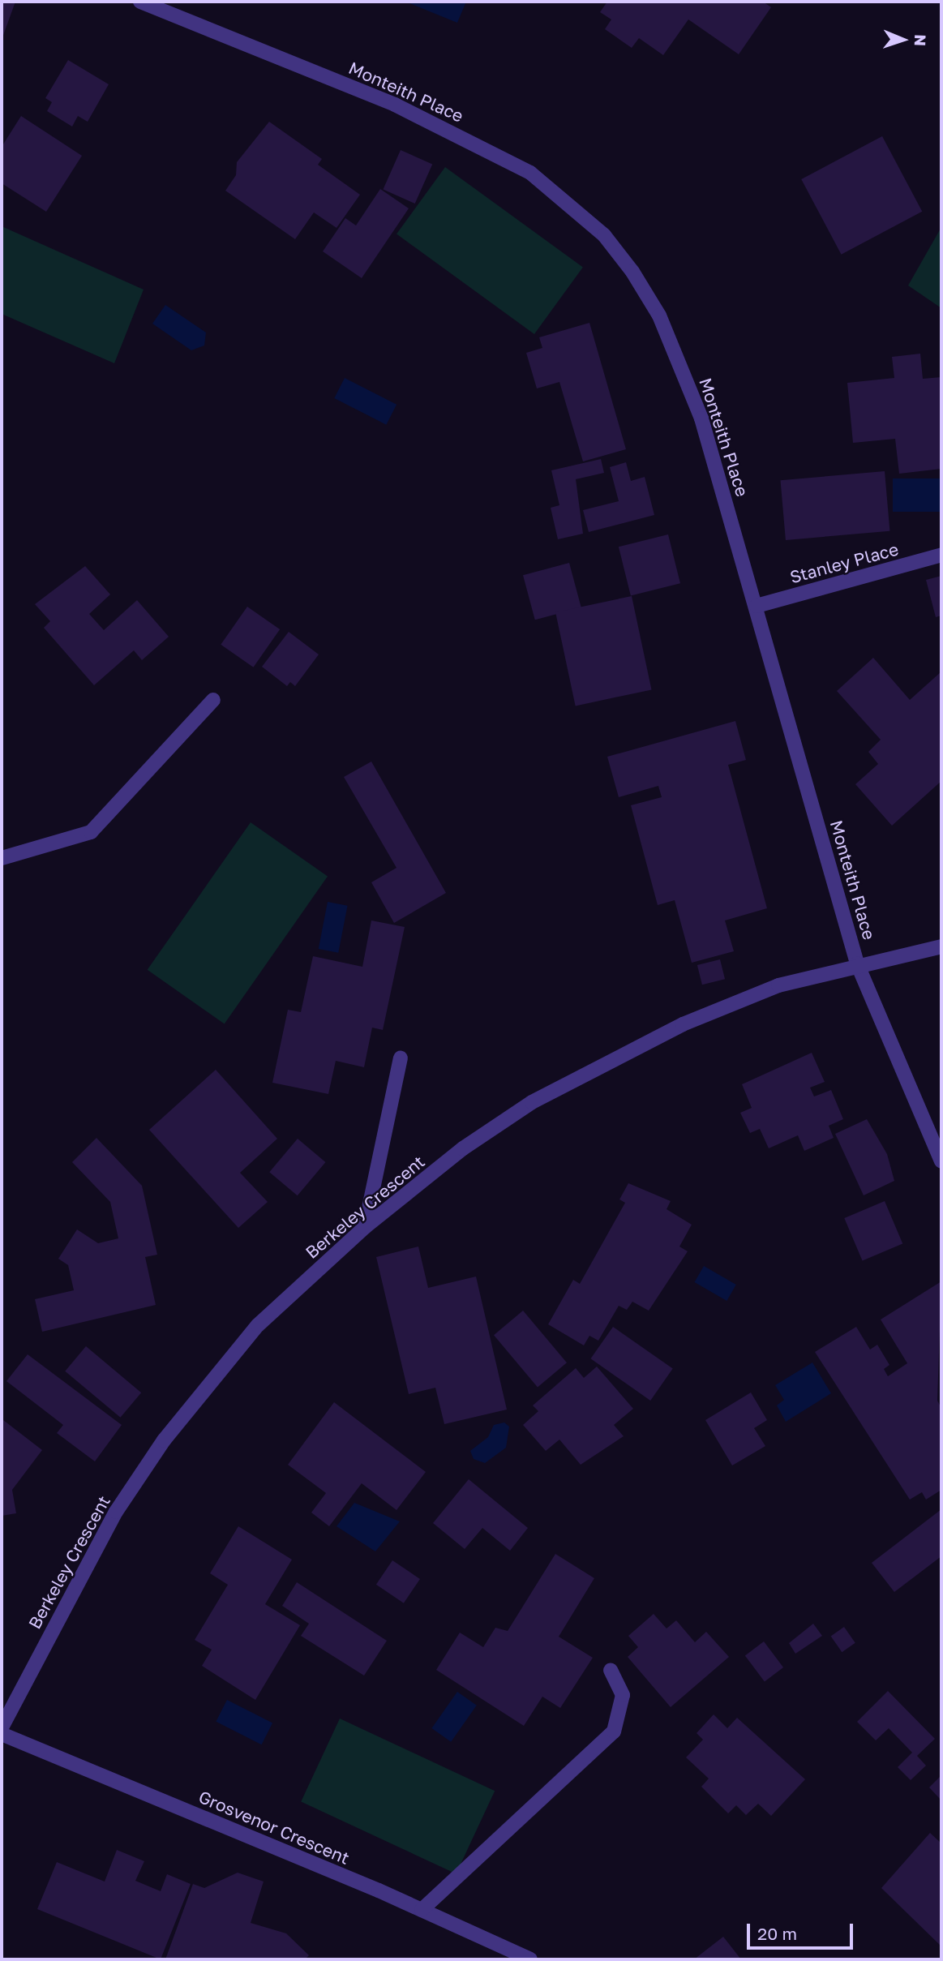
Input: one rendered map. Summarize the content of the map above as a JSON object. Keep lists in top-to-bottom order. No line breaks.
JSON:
{"streets":{"street":["Monteith Place","Stanley Place","Berkeley Crescent","Grosvenor Crescent"]},"crossings":[["Monteith Place","Stanley Place"],["Monteith Place","Berkeley Crescent"]],"scale_bar":"20 m","north":"right"}
